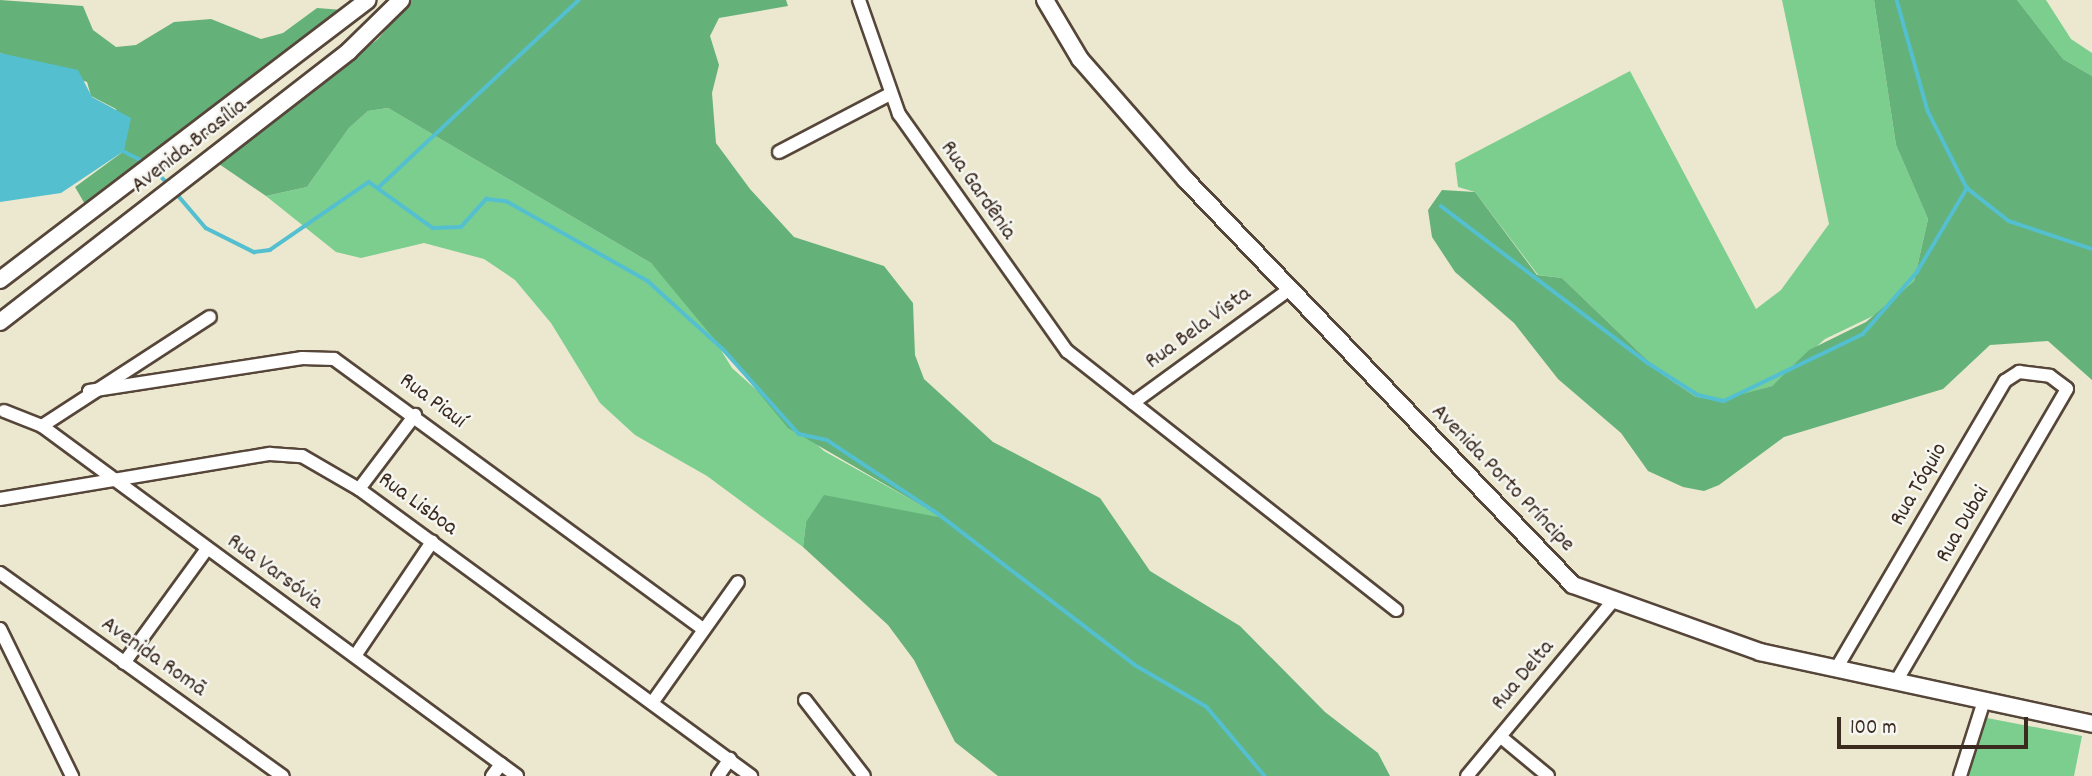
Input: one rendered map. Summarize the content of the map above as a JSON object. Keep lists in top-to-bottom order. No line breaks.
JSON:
{"streets":{"street":["Avenida Brasília","Rua Gardênia","Rua Bela Vista","Rua Piauí","Avenida Porto Príncipe","Rua Tóquio","Rua Lisboa","Rua Dubai","Rua Varsóvia","Avenida Romã","Rua Delta"]},"crossings":[["Rua Gardênia","Rua Bela Vista"],["Rua Bela Vista","Avenida Porto Príncipe"],["Avenida Porto Príncipe","Rua Tóquio"],["Avenida Porto Príncipe","Rua Dubai"],["Avenida Porto Príncipe","Rua Delta"],["Rua Tóquio","Rua Dubai"],["Rua Lisboa","Rua Varsóvia"]],"scale_bar":"100 m"}
